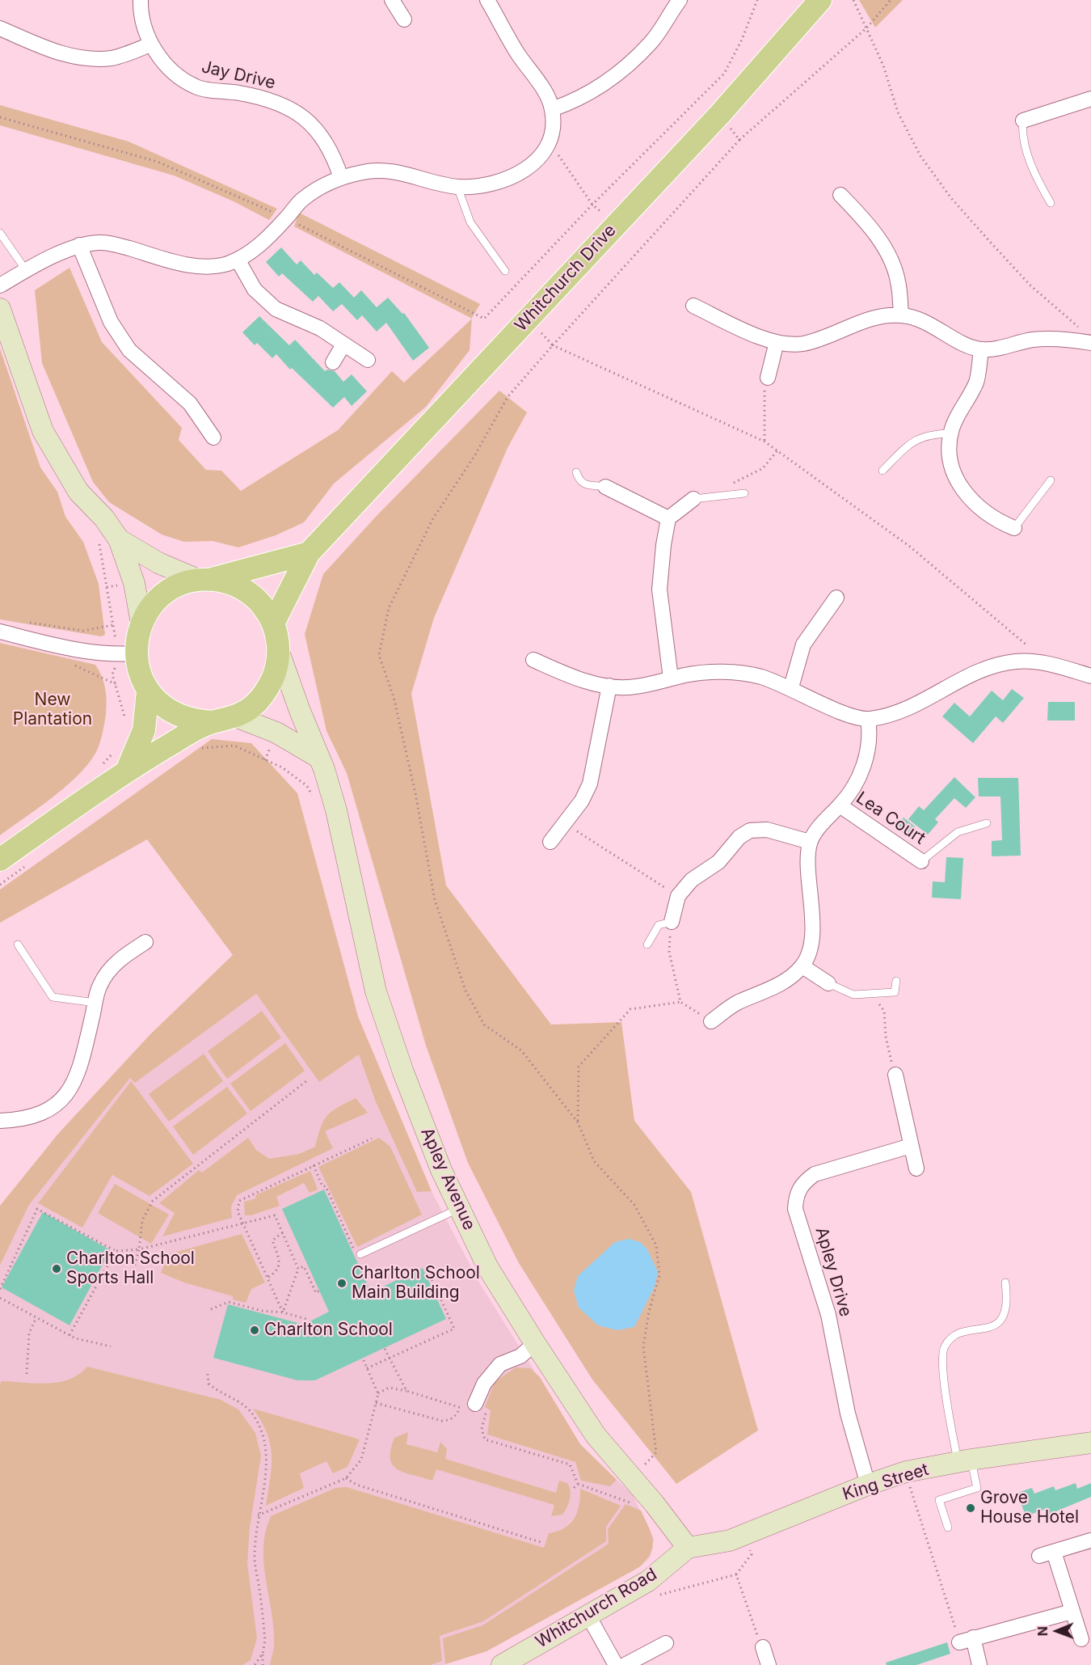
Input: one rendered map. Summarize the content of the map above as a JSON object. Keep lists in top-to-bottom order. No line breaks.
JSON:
{"streets":{"main road":["Whitchurch Drive"],"street":["Jay Drive","Lea Court","Apley Avenue","Apley Drive","King Street","Whitchurch Road"]},"crossings":[["Whitchurch Drive","Apley Avenue"],["Apley Avenue","King Street"],["Apley Avenue","Whitchurch Road"],["Apley Drive","King Street"],["King Street","Whitchurch Road"]],"parks":["New Plantation"],"places":["Charlton School Sports Hall","Charlton School Main Building","Charlton School","Grove House Hotel"],"north":"left"}
